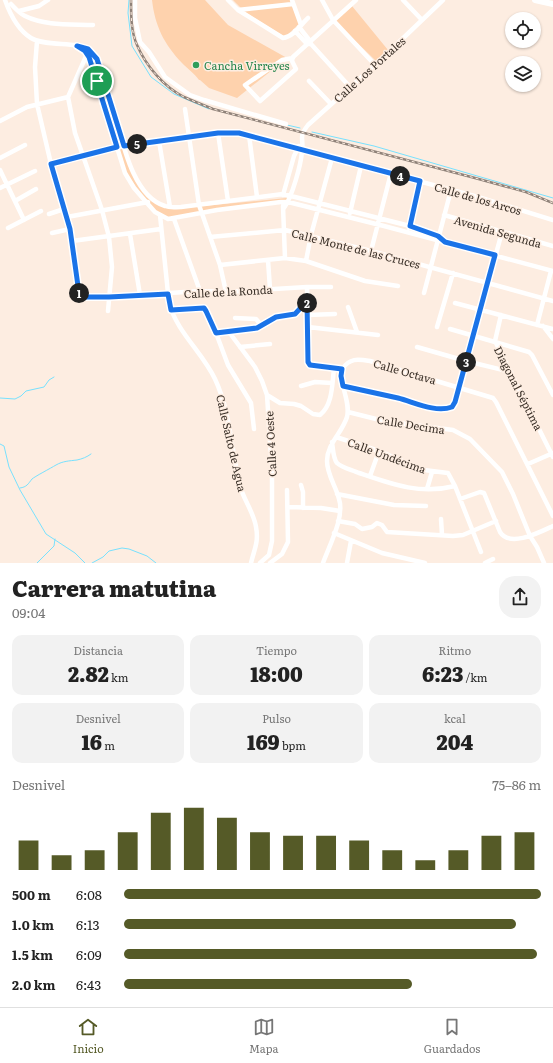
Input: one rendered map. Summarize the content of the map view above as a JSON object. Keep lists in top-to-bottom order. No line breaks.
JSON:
{"streets":{"street":["Calle Los Portales","Calle de los Arcos","Avenida Segunda","Calle Monte de las Cruces","Calle de la Ronda","Calle Octava","Diagonal Séptima","Calle Decima","Calle Salto de Agua","Calle 4 Oeste","Calle Undécima"]},"crossings":[["Calle Los Portales","Calle de los Arcos"],["Calle de la Ronda","Calle Salto de Agua"]],"places":["Cancha Virreyes"],"page":{"pins":["5","4","1","2","3"],"heading":["Carrera matutina","09:04"],"stats":[["Distancia","2.82 km"],["Tiempo","18:00"],["Ritmo","6:23 /km"],["Desnivel","16 m"],["Pulso","169 bpm"],["kcal","204"]],"chart":["Desnivel","75–86 m"],"list":[{"name":"500 m","note":"6:08"},{"name":"1.0 km","note":"6:13"},{"name":"1.5 km","note":"6:09"},{"name":"2.0 km","note":"6:43"}],"tabs":["Inicio","Mapa","Guardados"]}}
